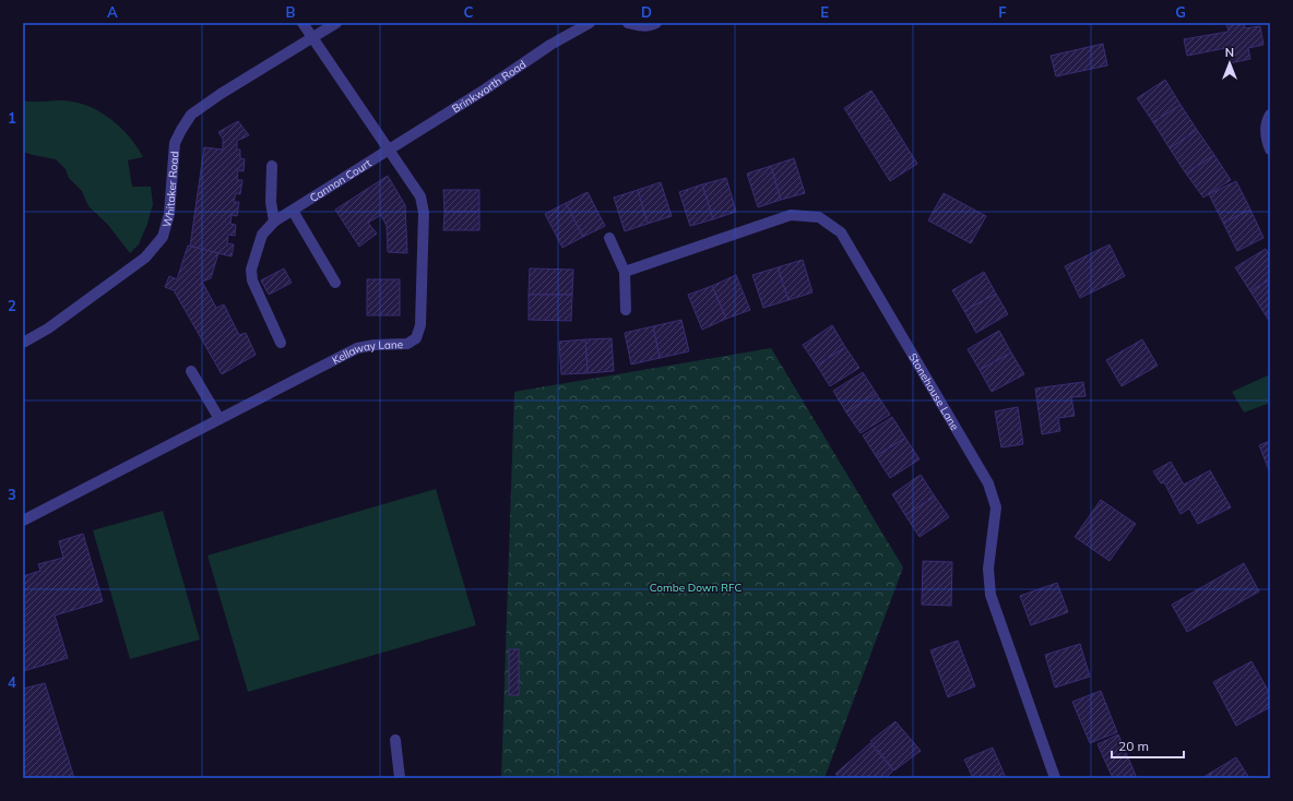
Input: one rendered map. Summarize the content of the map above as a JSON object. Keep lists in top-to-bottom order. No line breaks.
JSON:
{"streets":{"street":["Brinkworth Road","Cannon Court","Whitaker Road","Kellaway Lane","Stonehouse Lane"]},"crossings":[["Brinkworth Road","Cannon Court"],["Brinkworth Road","Kellaway Lane"],["Cannon Court","Kellaway Lane"],["Whitaker Road","Kellaway Lane"]],"parks":["Combe Down RFC"],"scale_bar":"20 m","north":"top","grid":{"columns":["A","B","C","D","E","F","G"],"rows":["1","2","3","4"]}}
